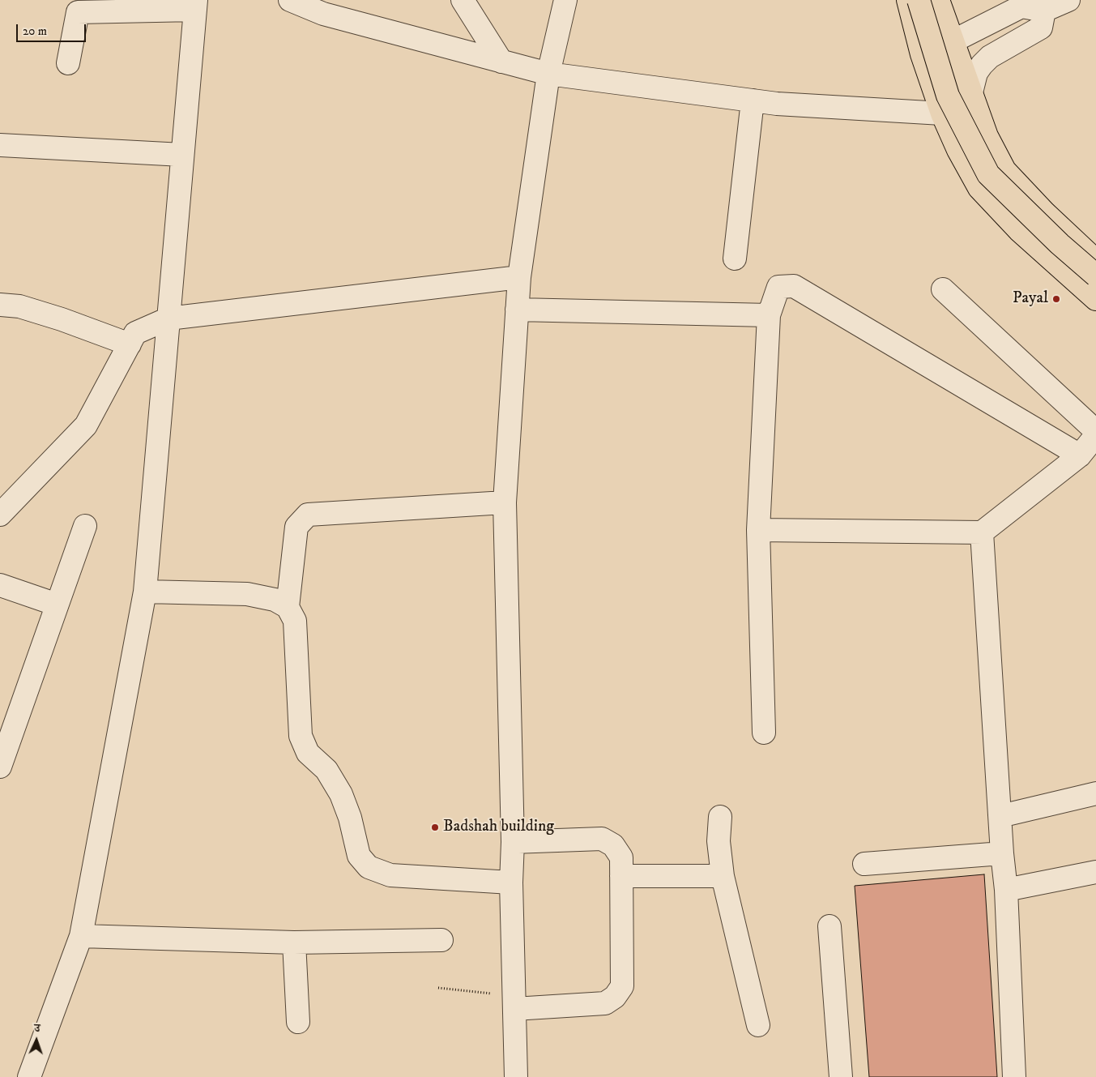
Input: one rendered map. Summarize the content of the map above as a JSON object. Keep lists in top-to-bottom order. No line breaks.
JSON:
{"places":["Payal","Badshah building"],"scale_bar":"20 m","north":"top"}
